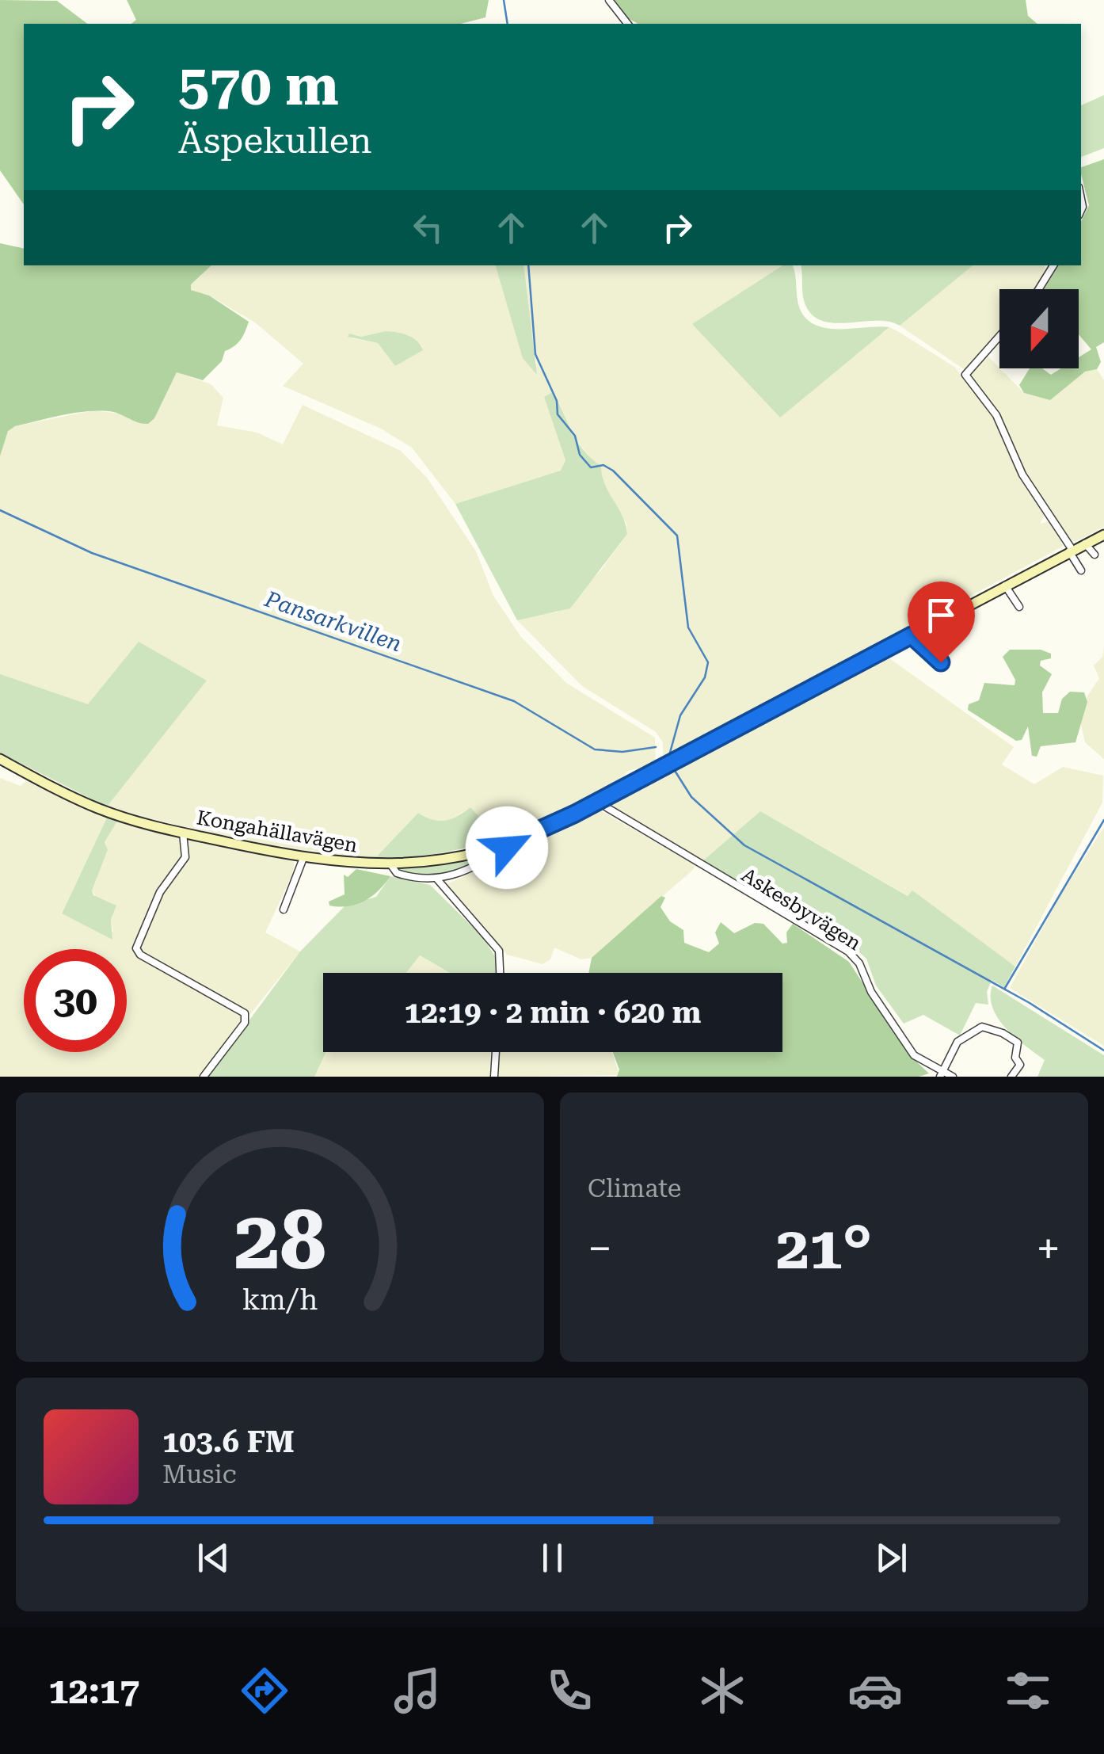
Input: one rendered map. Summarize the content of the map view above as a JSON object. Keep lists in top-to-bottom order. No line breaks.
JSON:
{"streets":{"street":["Kongahällavägen","Askesbyvägen"]},"crossings":[["Kongahällavägen","Askesbyvägen"]],"water":["Pansarkvillen"],"north":"bottom","page":{"turn":["570 m","Äspekullen"],"limit":"30","trip":"12:19 · 2 min · 620 m","tile":"Climate","heat":["−","21°","+"],"song":["103.6 FM","Music"],"tabs":"12:17","gauge":["28","km/h"]}}
